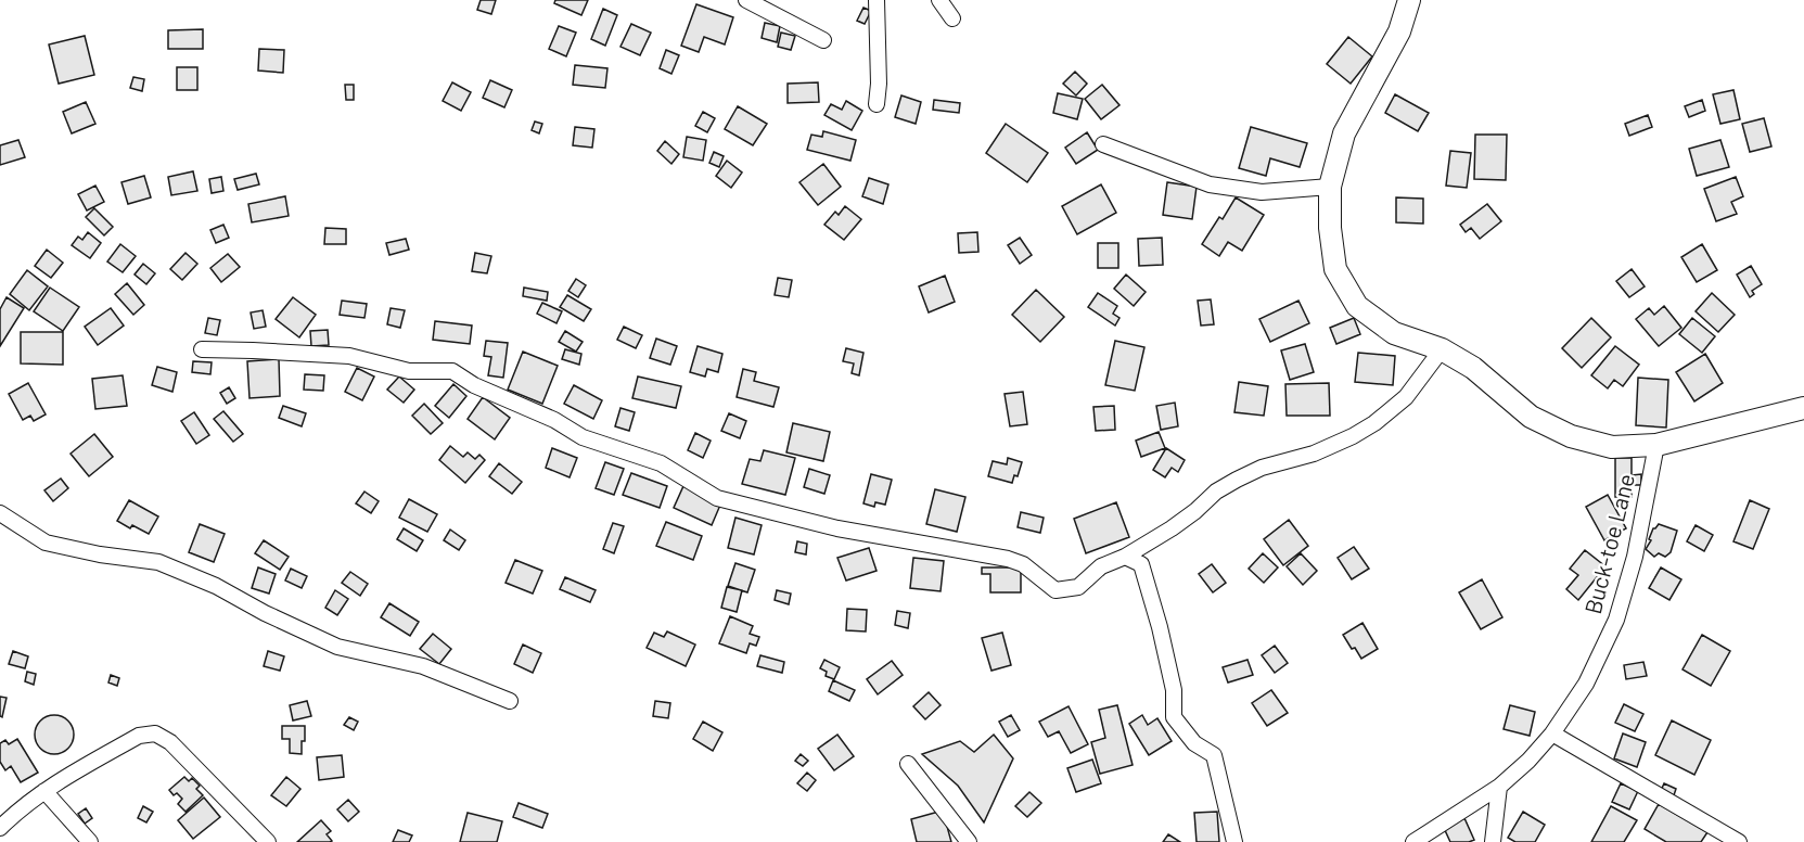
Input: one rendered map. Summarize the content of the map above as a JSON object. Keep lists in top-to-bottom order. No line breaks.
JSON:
{"streets":{"street":["Buck-toe Lane"]}}
